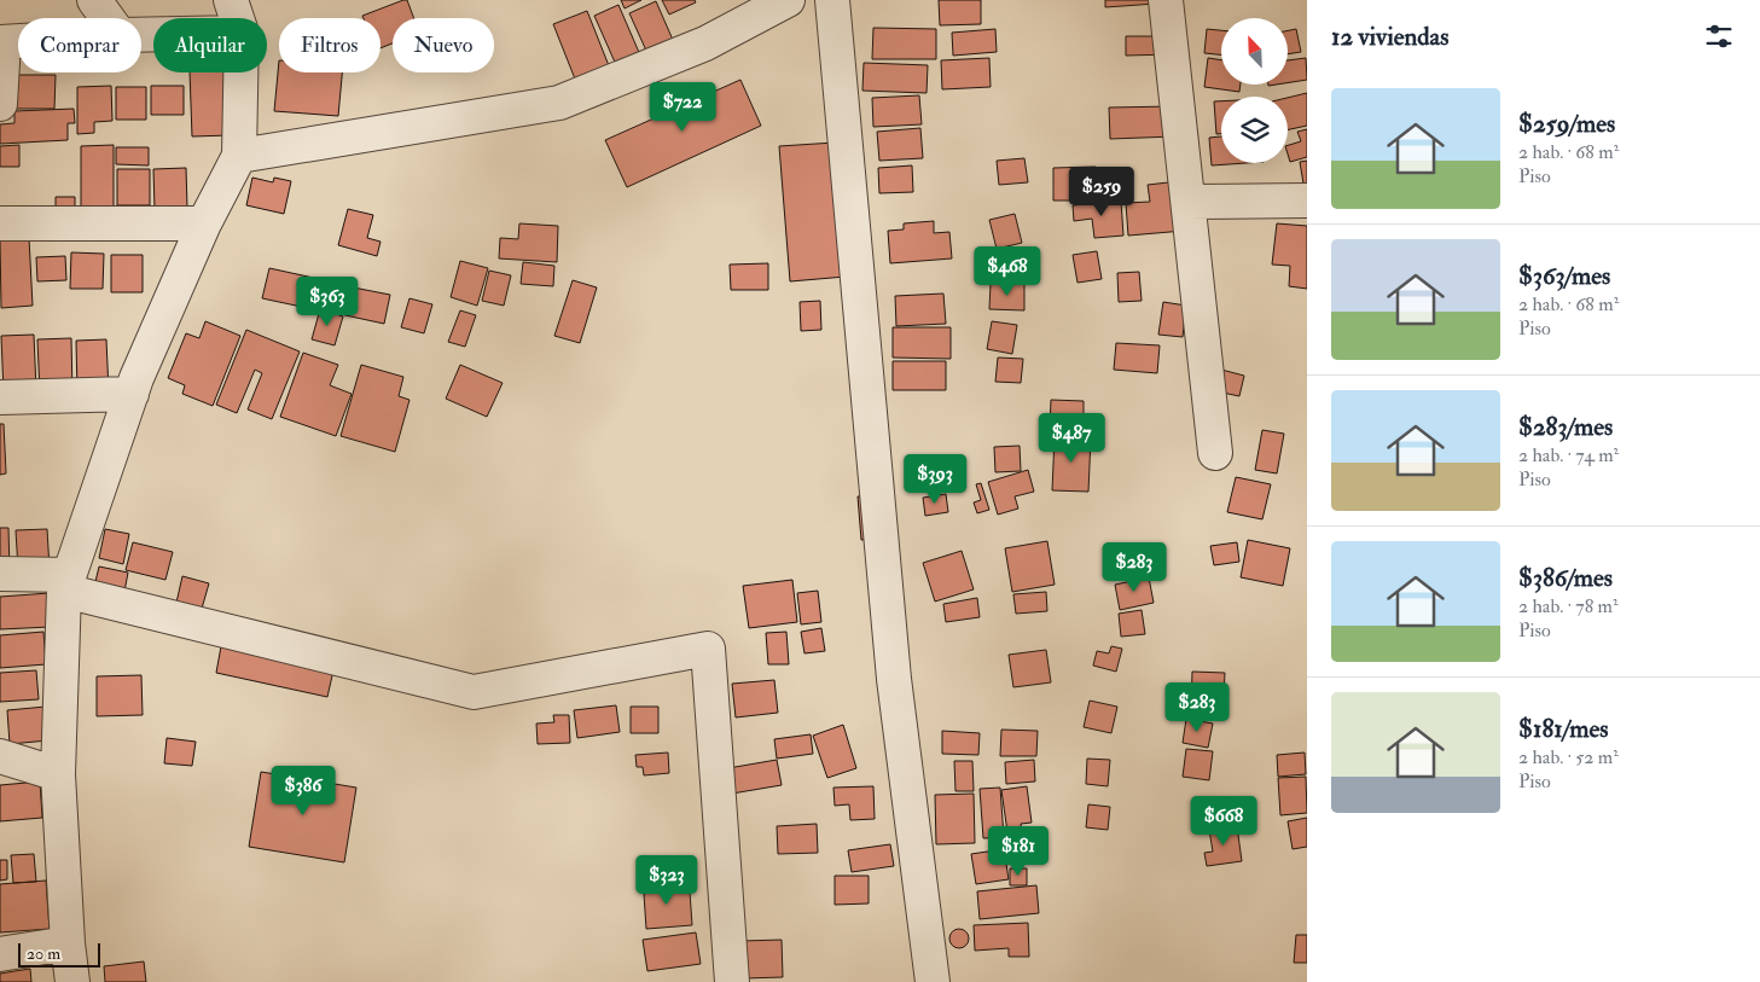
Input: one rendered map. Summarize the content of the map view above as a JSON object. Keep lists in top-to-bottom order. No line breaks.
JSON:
{"scale_bar":"20 m","north":"top left","page":{"heading":"12 viviendas","chip":["Comprar","Alquilar","Filtros","Nuevo"],"list":[{"name":"$259/mes","note":"2 hab. · 68 m² · Piso"},{"name":"$363/mes","note":"2 hab. · 68 m² · Piso"},{"name":"$283/mes","note":"2 hab. · 74 m² · Piso"},{"name":"$386/mes","note":"2 hab. · 78 m² · Piso"},{"name":"$181/mes","note":"2 hab. · 52 m² · Piso"}],"price":["$722","$259","$468","$363","$487","$393","$283","$283","$386","$668","$181","$323"],"scale":"20 m"}}
